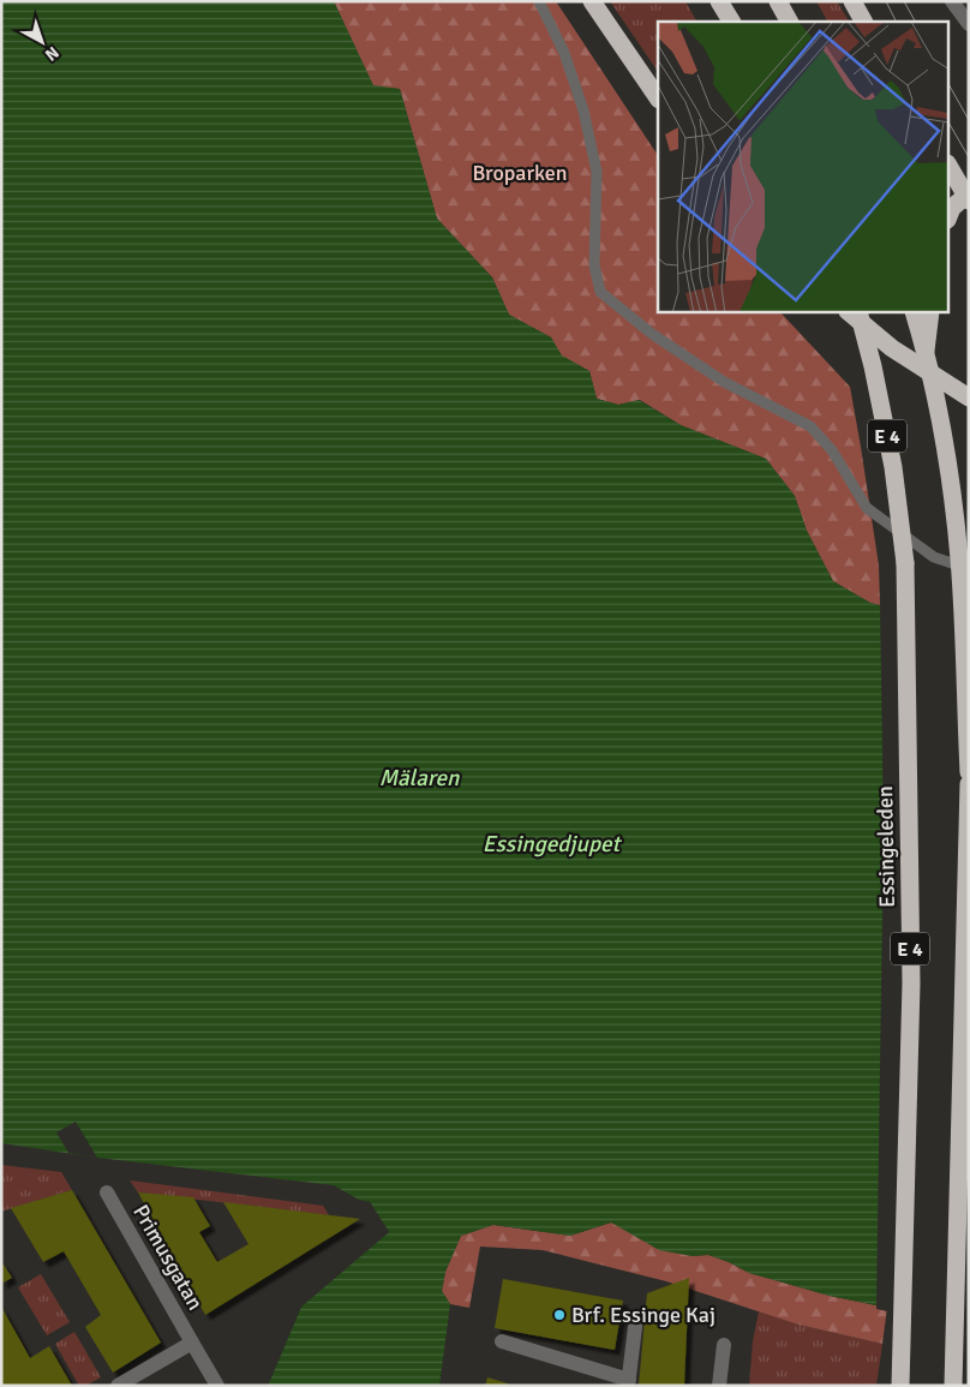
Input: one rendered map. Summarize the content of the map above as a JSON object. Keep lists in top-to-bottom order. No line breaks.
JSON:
{"streets":{"highway":["E 4","Essingeleden"],"street":["Primusgatan"]},"water":["Mälaren","Essingedjupet"],"parks":["Broparken"],"places":["Brf. Essinge Kaj"],"north":"bottom right"}
